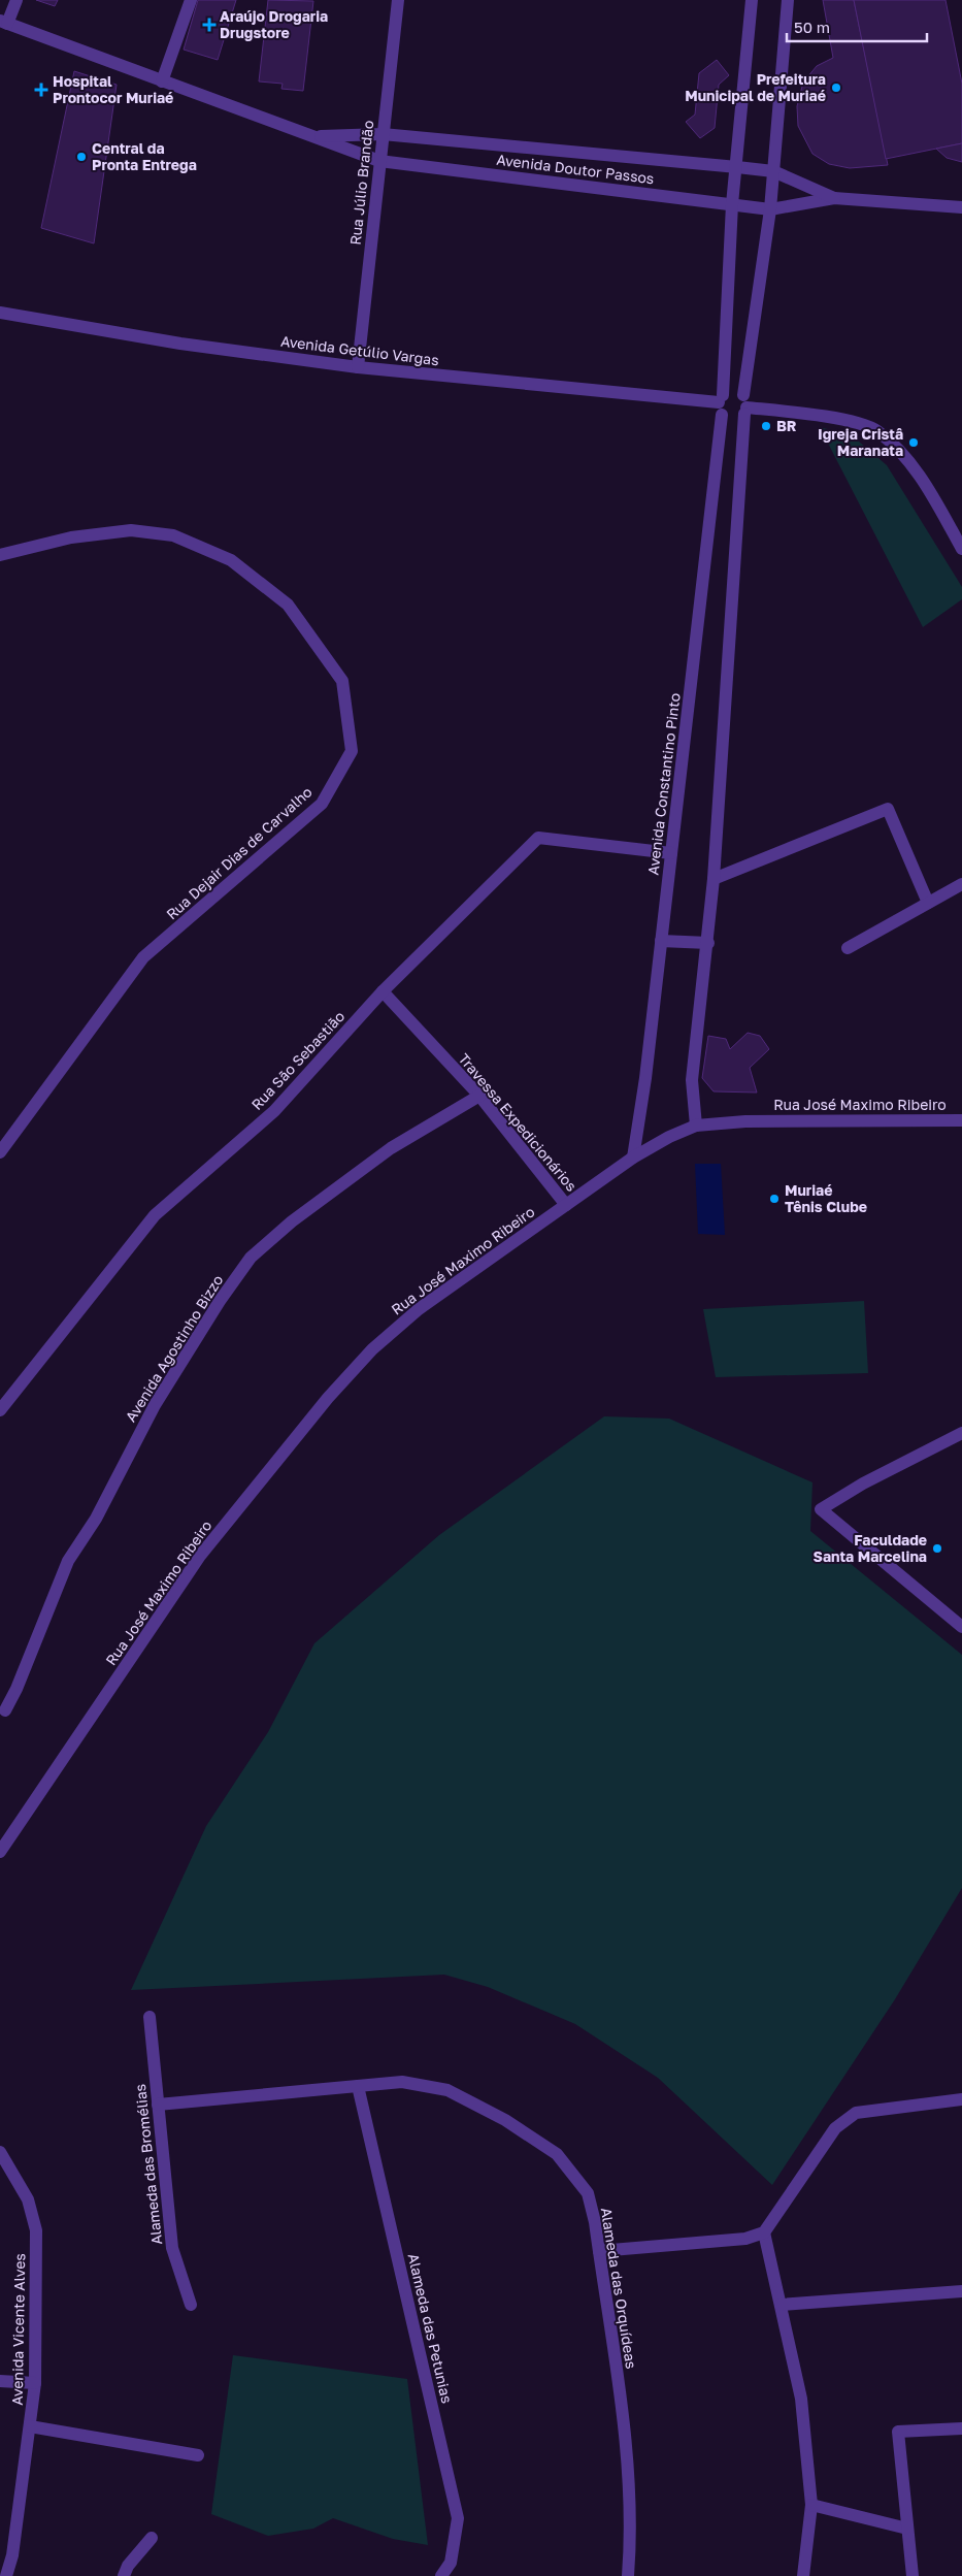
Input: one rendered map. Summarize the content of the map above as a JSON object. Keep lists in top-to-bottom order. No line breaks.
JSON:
{"streets":{"street":["Avenida Doutor Passos","Rua Júlio Brandão","Avenida Getúlio Vargas","Avenida Constantino Pinto","Rua Dejair Dias de Carvalho","Rua São Sebastião","Rua José Maximo Ribeiro","Travessa Expedicionários","Avenida Agostinho Bizzo","Alameda das Bromélias","Alameda das Orquídeas","Alameda das Petunias","Avenida Vicente Alves"]},"crossings":[["Avenida Doutor Passos","Rua Júlio Brandão"],["Avenida Doutor Passos","Avenida Constantino Pinto"],["Rua Júlio Brandão","Avenida Getúlio Vargas"],["Avenida Getúlio Vargas","Avenida Constantino Pinto"],["Avenida Constantino Pinto","Rua São Sebastião"],["Avenida Constantino Pinto","Rua José Maximo Ribeiro"],["Rua São Sebastião","Travessa Expedicionários"],["Rua José Maximo Ribeiro","Travessa Expedicionários"],["Travessa Expedicionários","Avenida Agostinho Bizzo"],["Alameda das Bromélias","Alameda das Orquídeas"],["Alameda das Orquídeas","Alameda das Petunias"]],"places":{"health":["Araújo Drogaria Drugstore","Hospital Prontocor Muriaé"],"other":["Prefeitura Municipal de Muriaé","Central da Pronta Entrega","BR","Igreja Cristâ Maranata","Muriaé Tênis Clube","Faculdade Santa Marcelina"]},"scale_bar":"50 m"}
